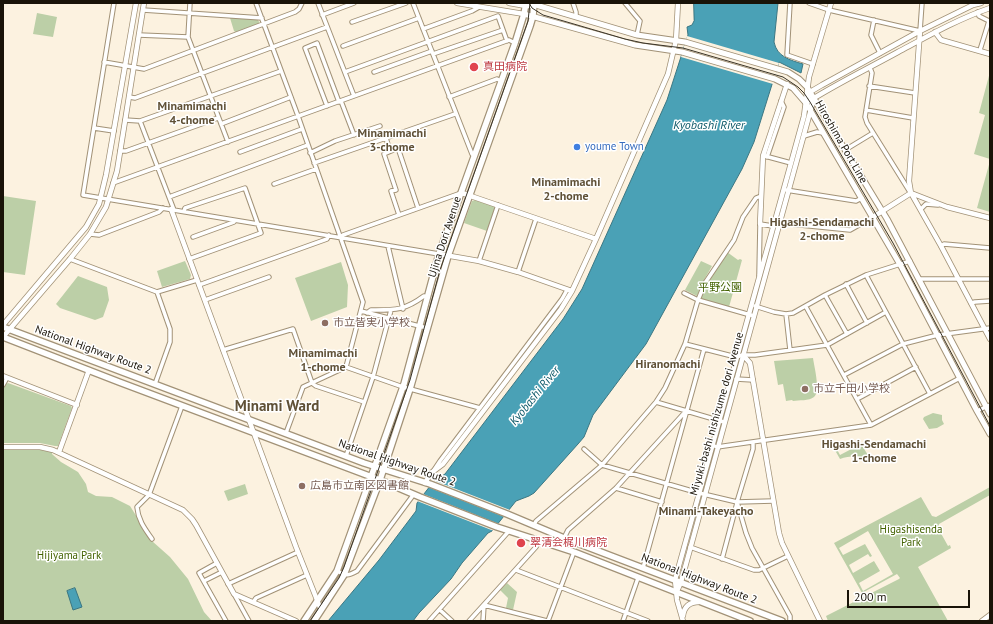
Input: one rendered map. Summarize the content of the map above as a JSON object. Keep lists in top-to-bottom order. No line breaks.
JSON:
{"streets":{"main road":["Hiroshima Port Line","Ujina Dori Avenue","National Highway Route 2"],"street":["Miyuki-bashi nishizume dori Avenue"]},"crossings":[["Hiroshima Port Line","Ujina Dori Avenue"],["Hiroshima Port Line","Miyuki-bashi nishizume dori Avenue"],["Ujina Dori Avenue","National Highway Route 2"],["National Highway Route 2","Miyuki-bashi nishizume dori Avenue"]],"districts":["Minamimachi 4-chome","Minamimachi 3-chome","Minamimachi 2-chome","Higashi-Sendamachi 2-chome","Minamimachi 1-chome","Hiranomachi","Minami Ward","Higashi-Sendamachi 1-chome","Minami-Takeyacho"],"water":["Kyobashi River"],"parks":["平野公園","Higashisenda Park","Hijiyama Park"],"places":["真田病院","youme Town","市立皆実小学校","市立千田小学校","広島市立南区図書館","翠清会梶川病院"],"scale_bar":"200 m"}
